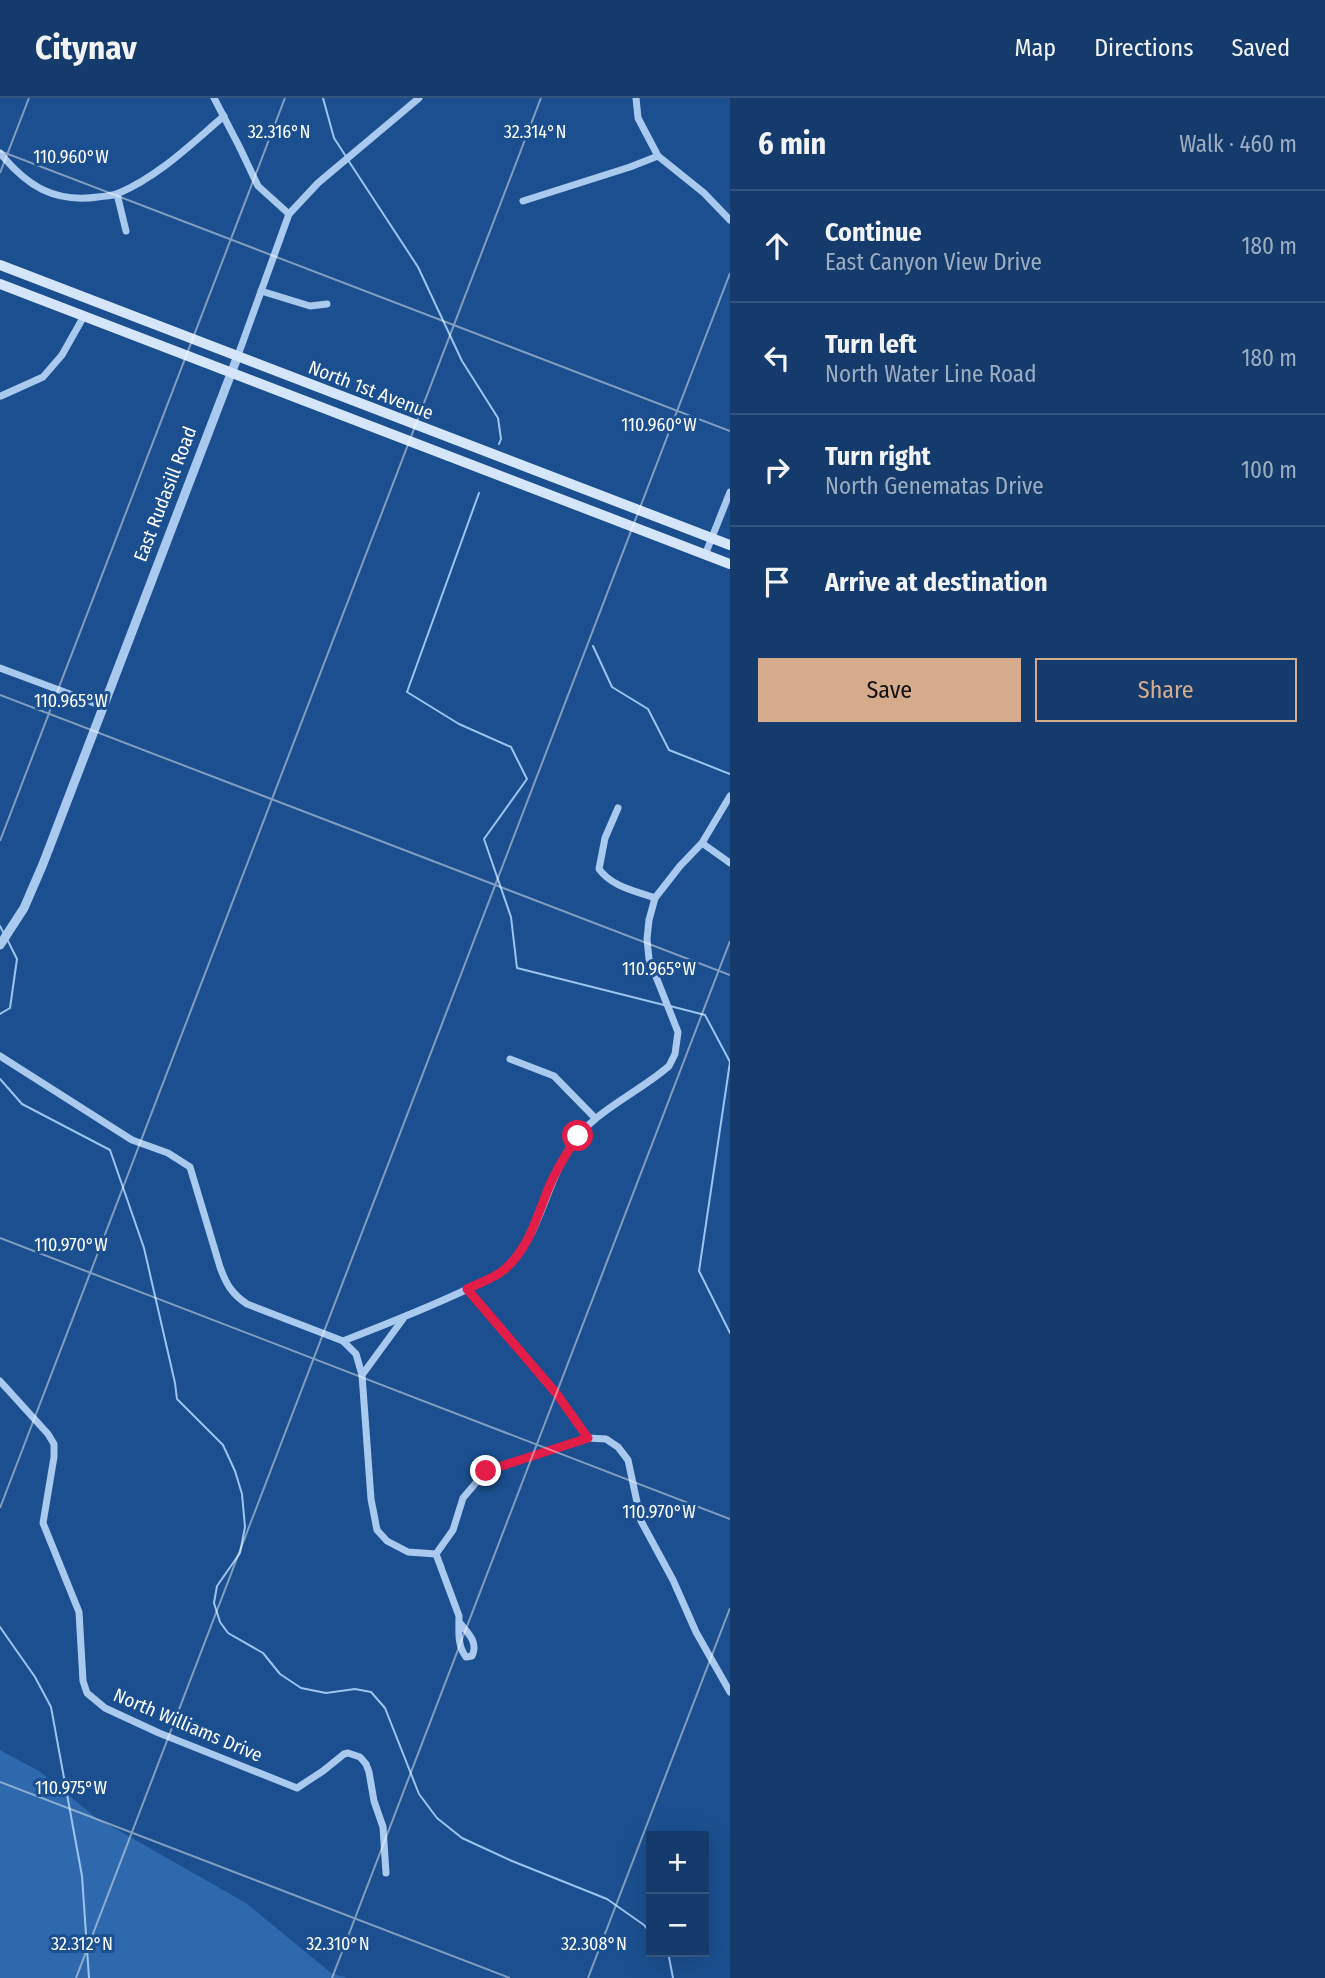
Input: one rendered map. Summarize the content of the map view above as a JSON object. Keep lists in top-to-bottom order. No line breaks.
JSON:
{"streets":{"main road":["North 1st Avenue"],"street":["East Rudasill Road","North Williams Drive"]},"crossings":[["North 1st Avenue","East Rudasill Road"]],"page":{"header":"Citynav","nav":["Map","Directions","Saved"],"heading":["6 min","Walk · 460 m"],"list":[["Continue","East Canyon View Drive","180 m"],["Turn left","North Water Line Road","180 m"],["Turn right","North Genematas Drive","100 m"],"Arrive at destination"],"buttons":["Save","Share"],"map_buttons":["+","−"]},"coordinates":["32.316°N","32.314°N","110.960°W","110.965°W","110.970°W","110.975°W","32.312°N","32.310°N","32.308°N"]}
